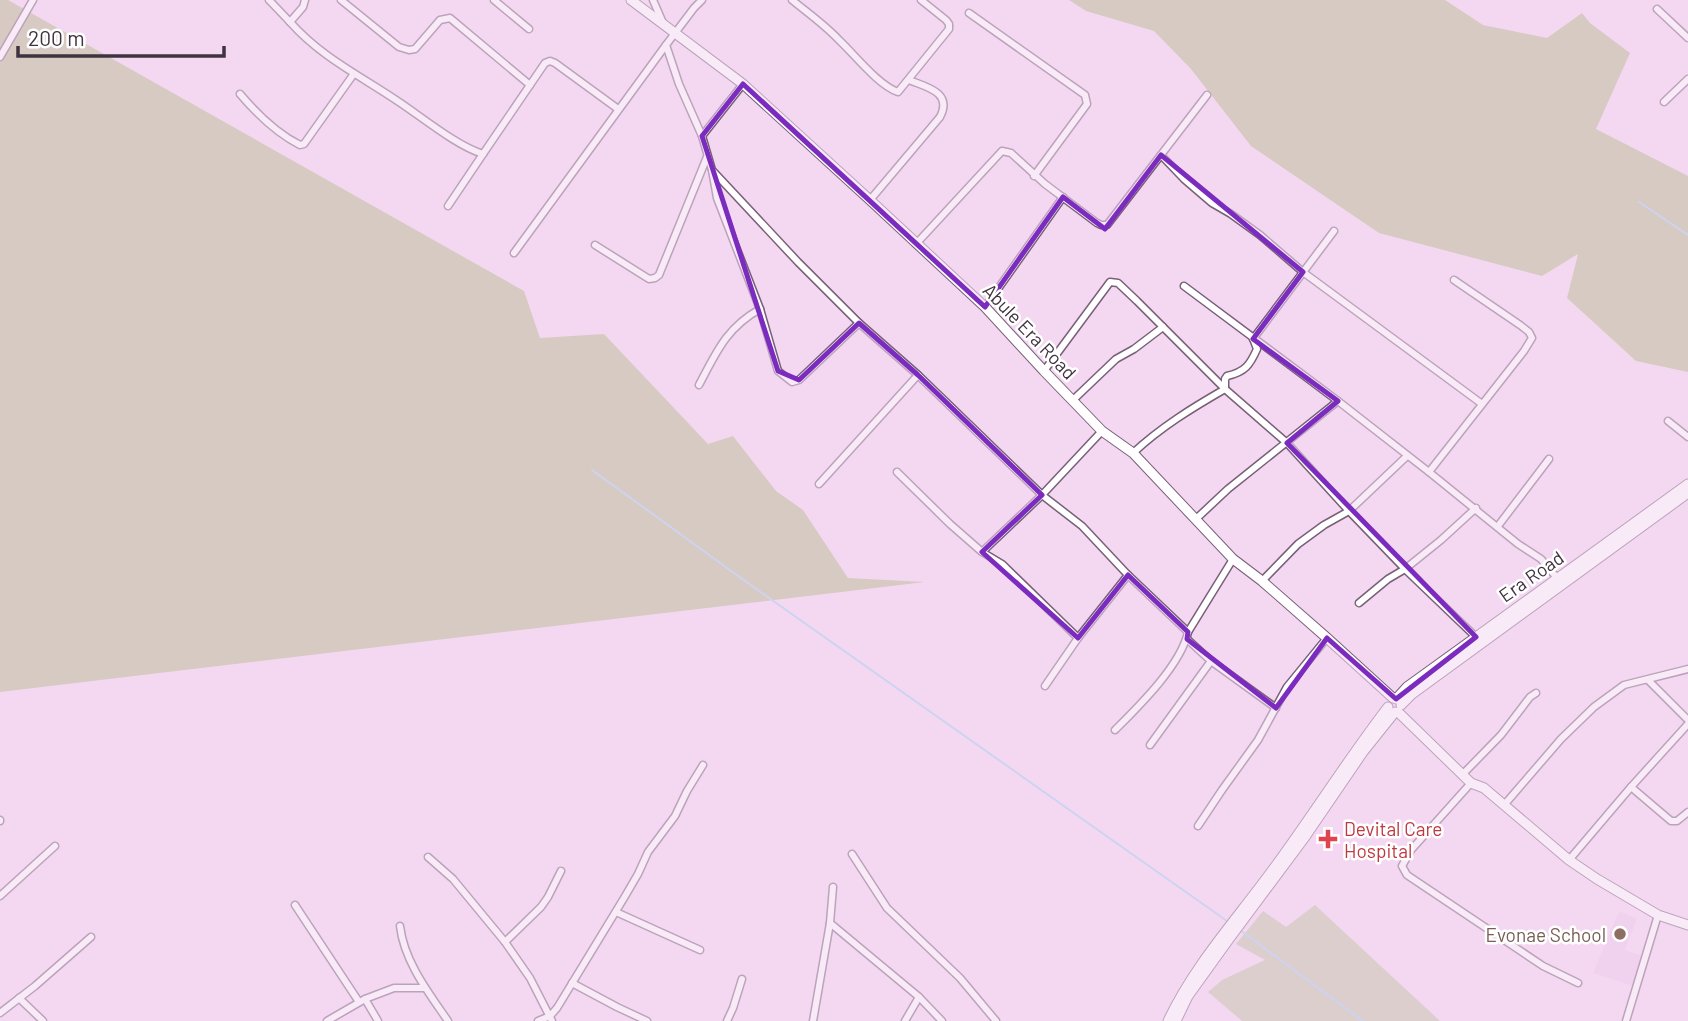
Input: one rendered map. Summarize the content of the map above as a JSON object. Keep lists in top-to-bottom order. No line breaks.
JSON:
{"streets":{"street":["Abule Era Road","Era Road"]},"crossings":[["Abule Era Road","Era Road"]],"places":{"health":["Devital Care Hospital"],"other":["Evonae School"]},"scale_bar":"200 m"}
